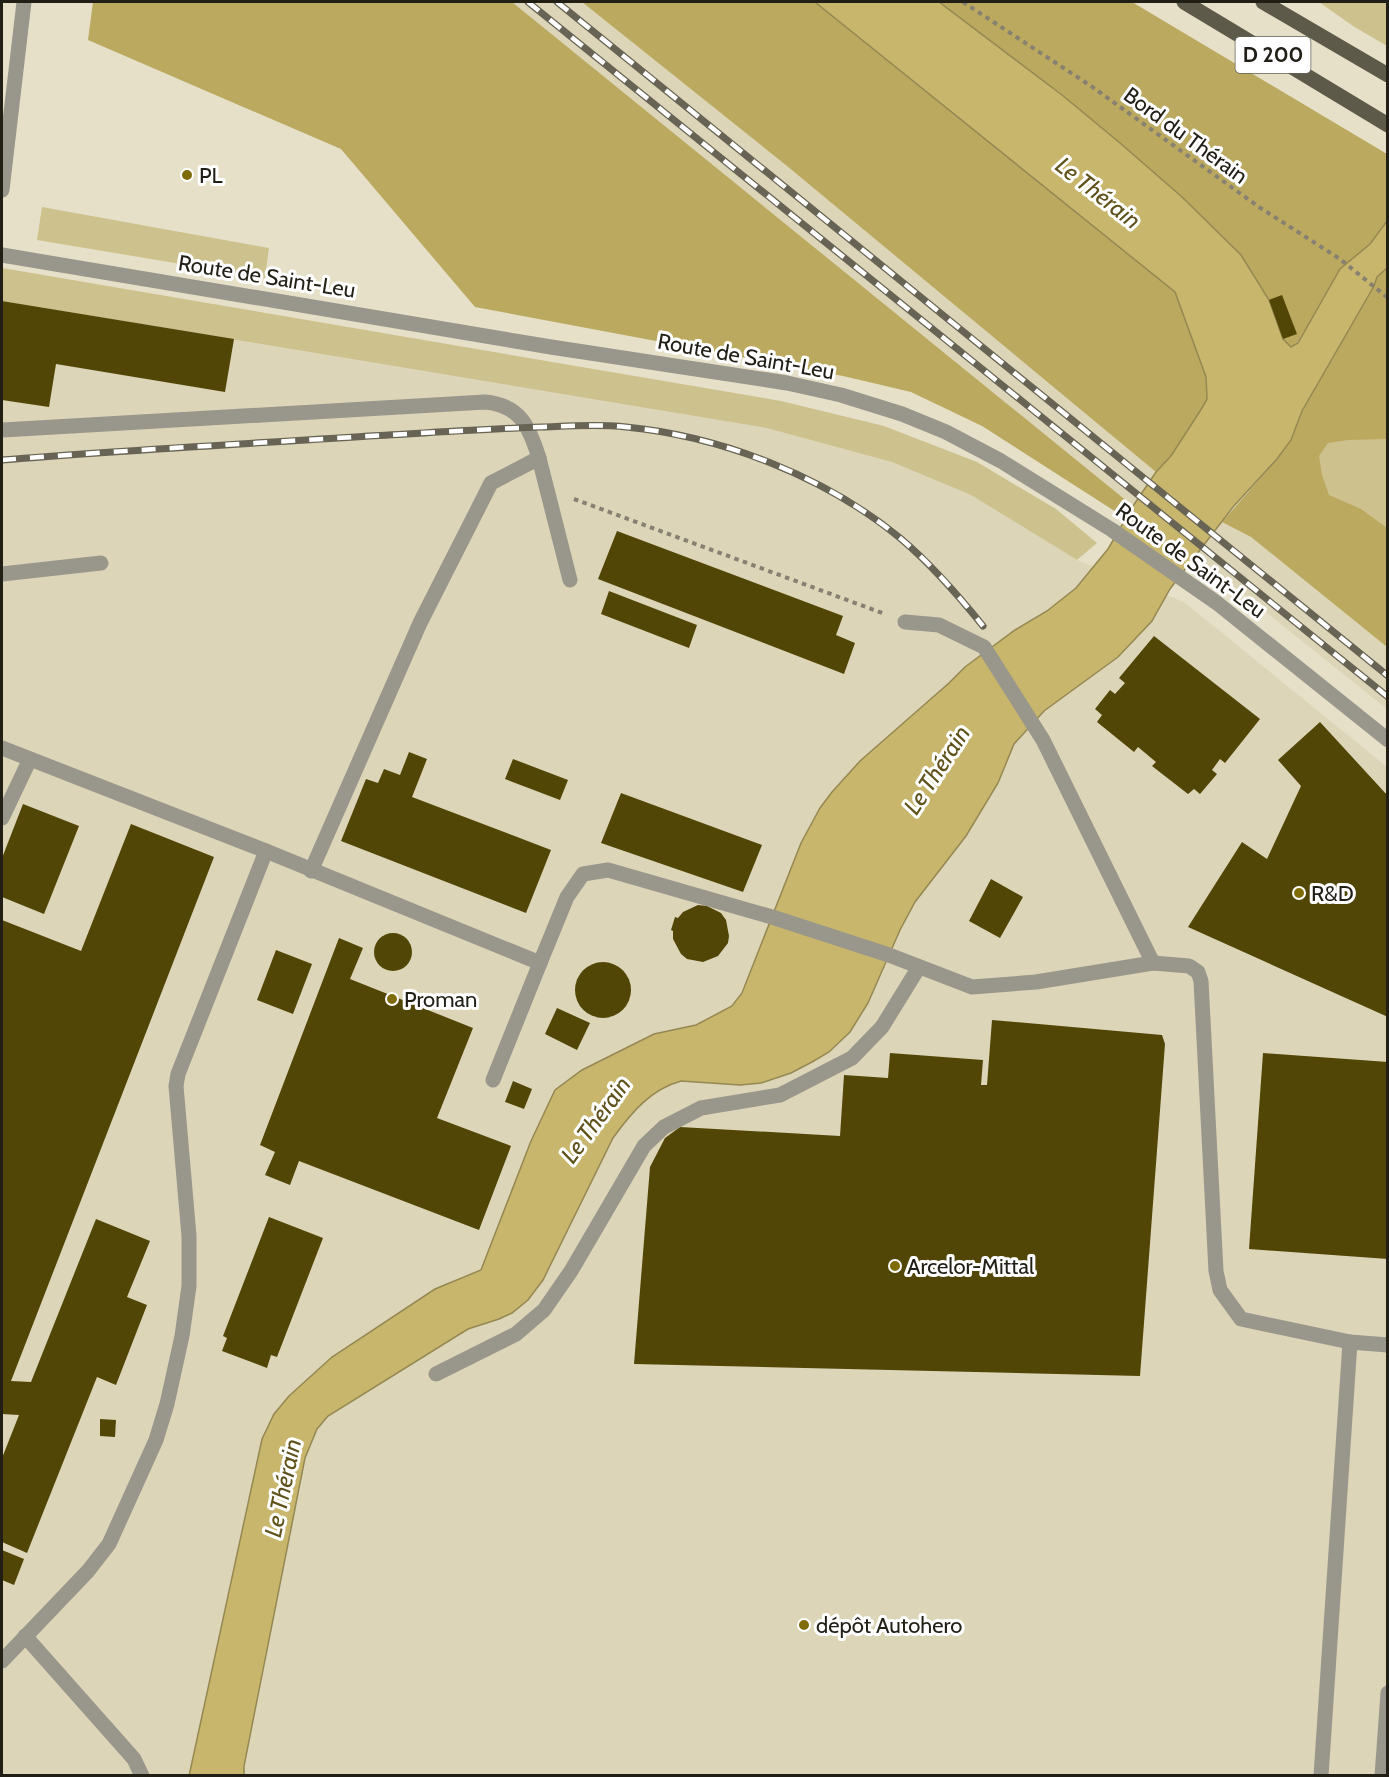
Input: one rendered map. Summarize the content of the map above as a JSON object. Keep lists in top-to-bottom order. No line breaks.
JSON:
{"streets":{"main road":["D 200"],"street":["Route de Saint-Leu"],"path":["Bord du Thérain"]},"water":["Le Thérain"],"places":["PL","R&D","Proman","Arcelor-Mittal","dépôt Autohero"]}
